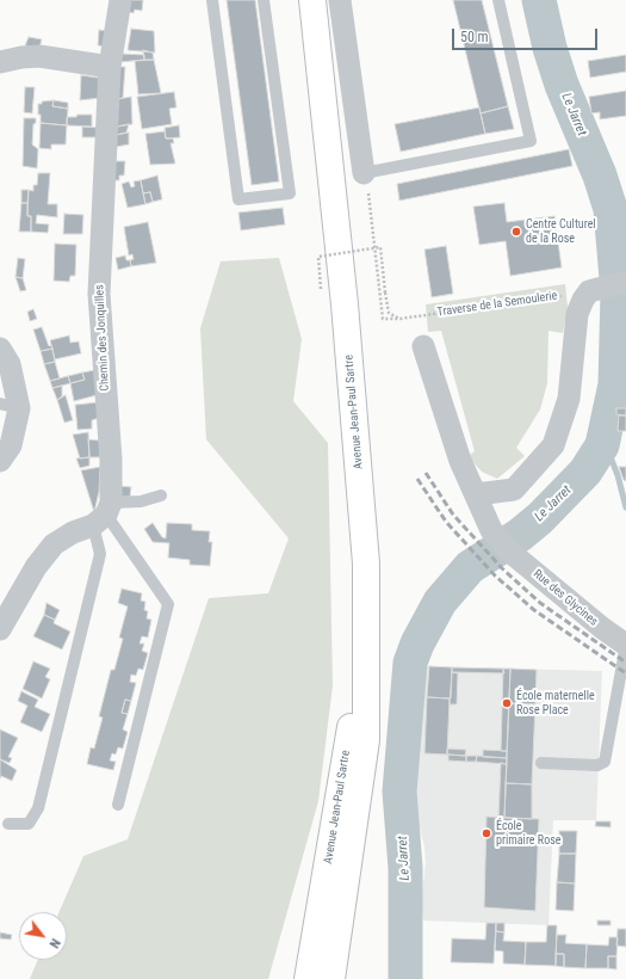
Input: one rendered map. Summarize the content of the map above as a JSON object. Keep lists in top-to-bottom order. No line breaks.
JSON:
{"streets":{"main road":["Avenue Jean-Paul Sartre"],"street":["Chemin des Jonquilles","Rue des Glycines"],"path":["Traverse de la Semoulerie"]},"water":["Le Jarret"],"places":["Centre Culturel de la Rose","École maternelle Rose Place","École primaire Rose"],"scale_bar":"50 m","north":"bottom right"}
